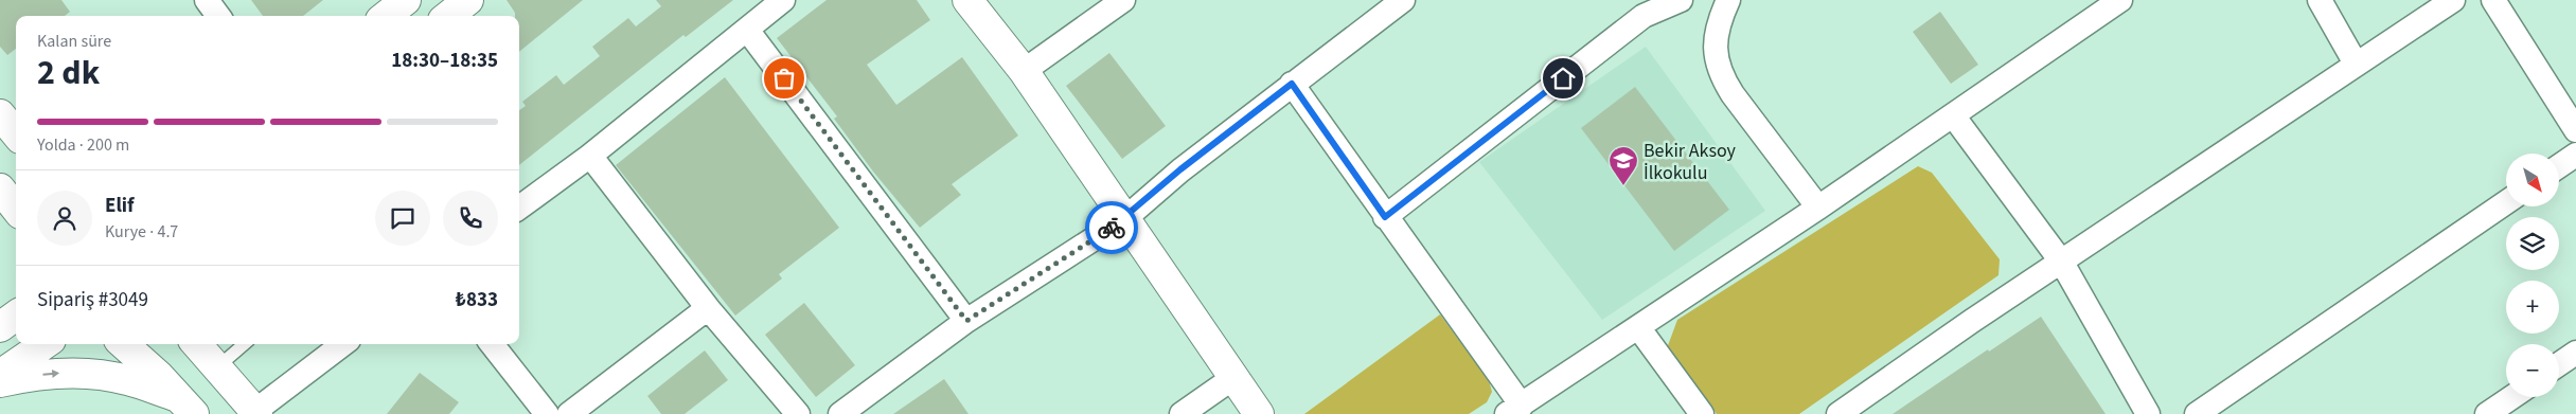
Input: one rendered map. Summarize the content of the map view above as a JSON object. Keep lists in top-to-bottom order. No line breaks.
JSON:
{"places":{"school or university":["Bekir Aksoy İlkokulu"]},"north":"bottom right","page":{"heading":["2 dk","Kalan süre","18:30–18:35"],"panel":["Elif","Kurye · 4.7","Sipariş #3049","₺833"],"bar":"Yolda · 200 m","map_buttons":["+","−"]}}
